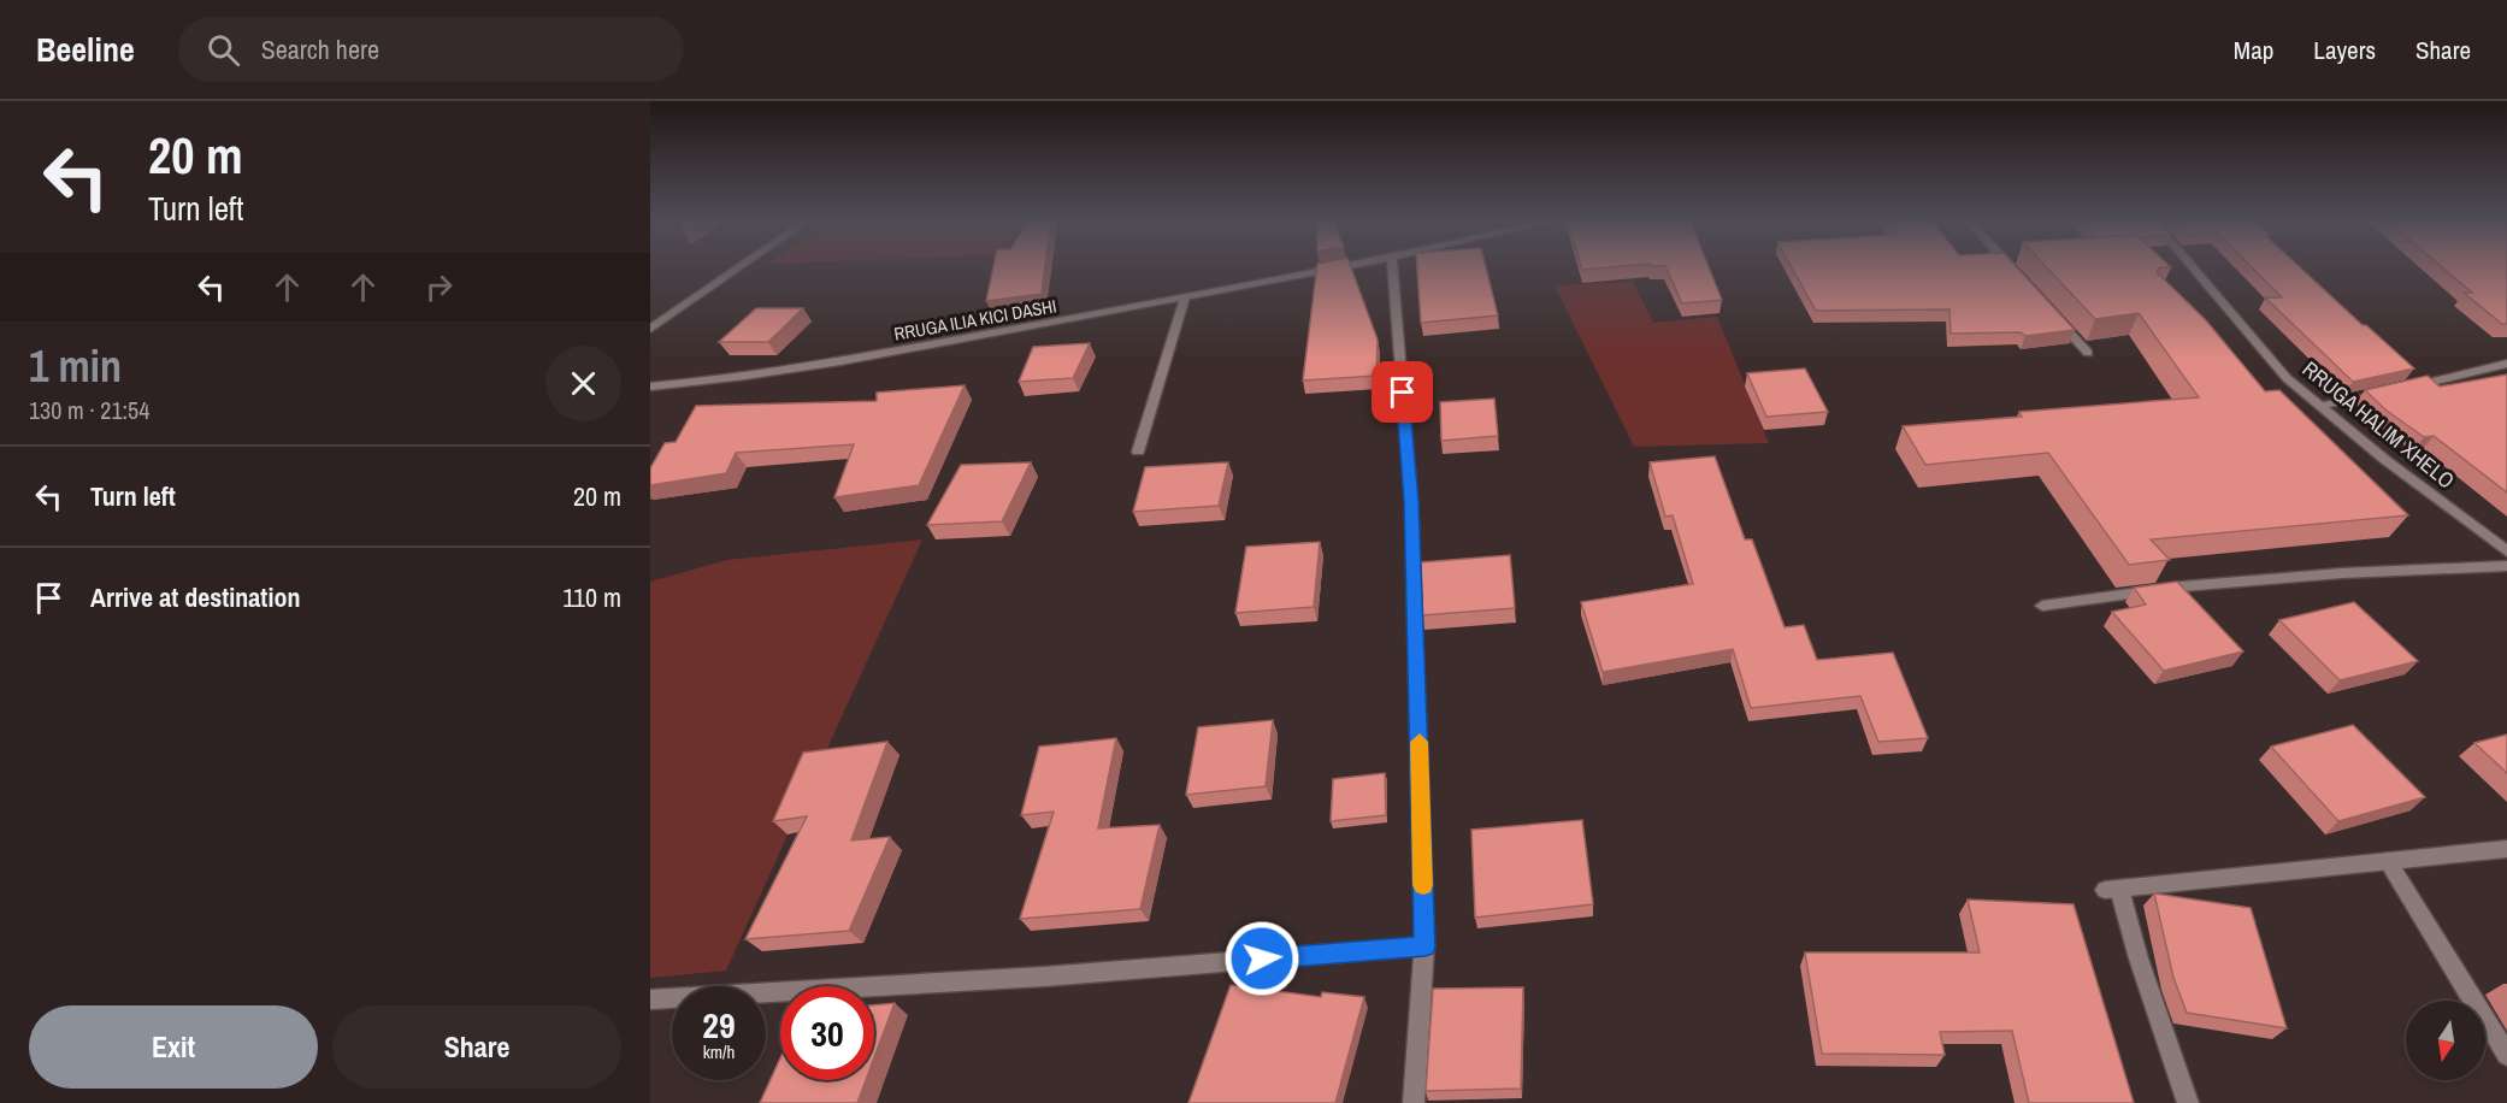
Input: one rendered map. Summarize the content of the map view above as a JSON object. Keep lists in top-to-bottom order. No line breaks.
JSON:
{"streets":{"street":["RRUGA ILIA KICI DASHI","RRUGA HALIM XHELO"]},"north":"bottom","page":{"header":"Beeline","search":"Search here","nav":["Map","Layers","Share"],"turn":["20 m","Turn left"],"heading":["1 min","130 m · 21:54"],"list":[{"name":"Turn left","value":"20 m"},{"name":"Arrive at destination","value":"110 m"}],"speed":"29 km/h","limit":"30","buttons":["Exit","Share"]}}
